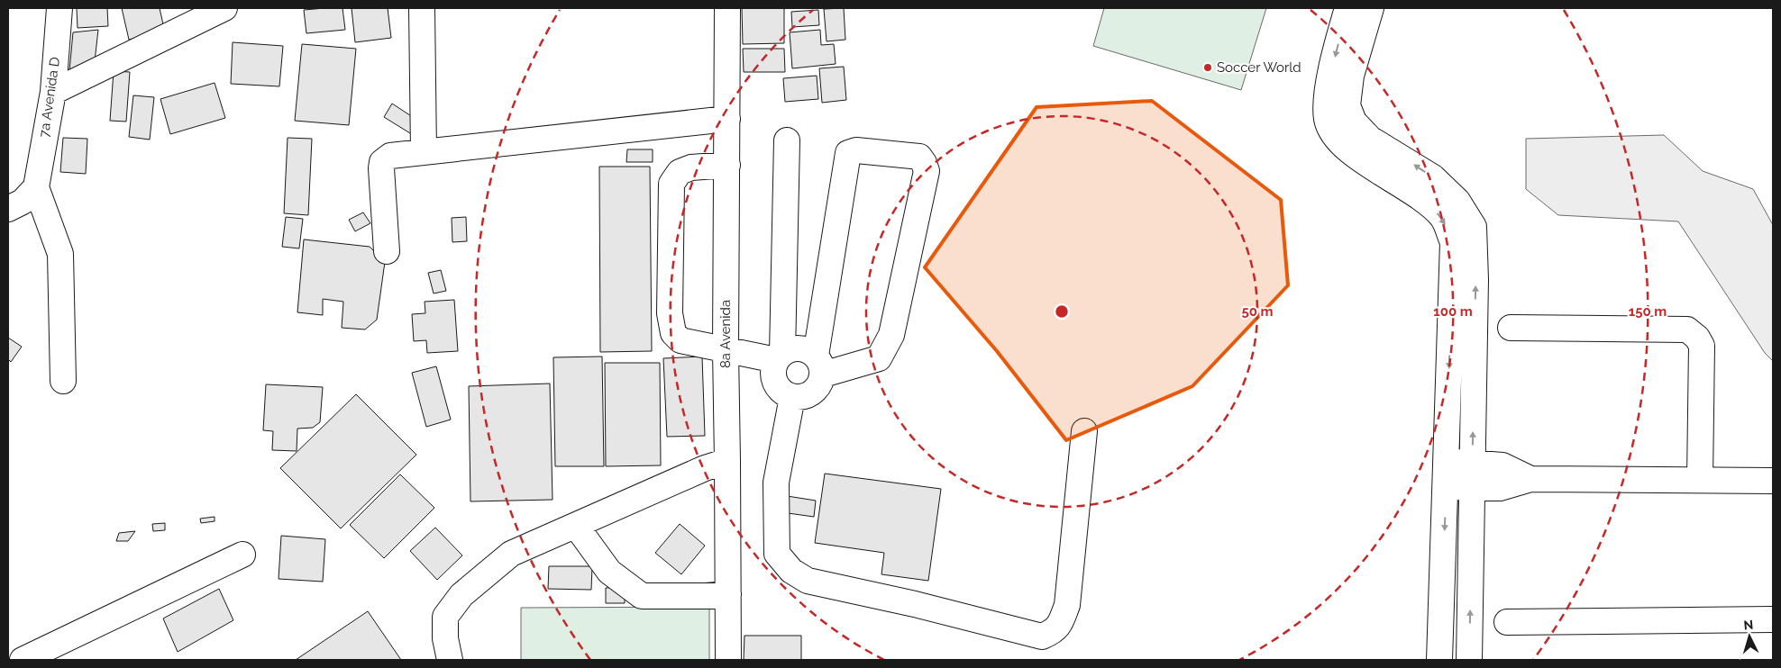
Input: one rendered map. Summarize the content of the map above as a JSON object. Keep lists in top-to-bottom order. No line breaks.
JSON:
{"streets":{"street":["7a Avenida D","8a Avenida"]},"places":["Soccer World"],"north":"top","rings":["50 m","100 m","150 m"]}
